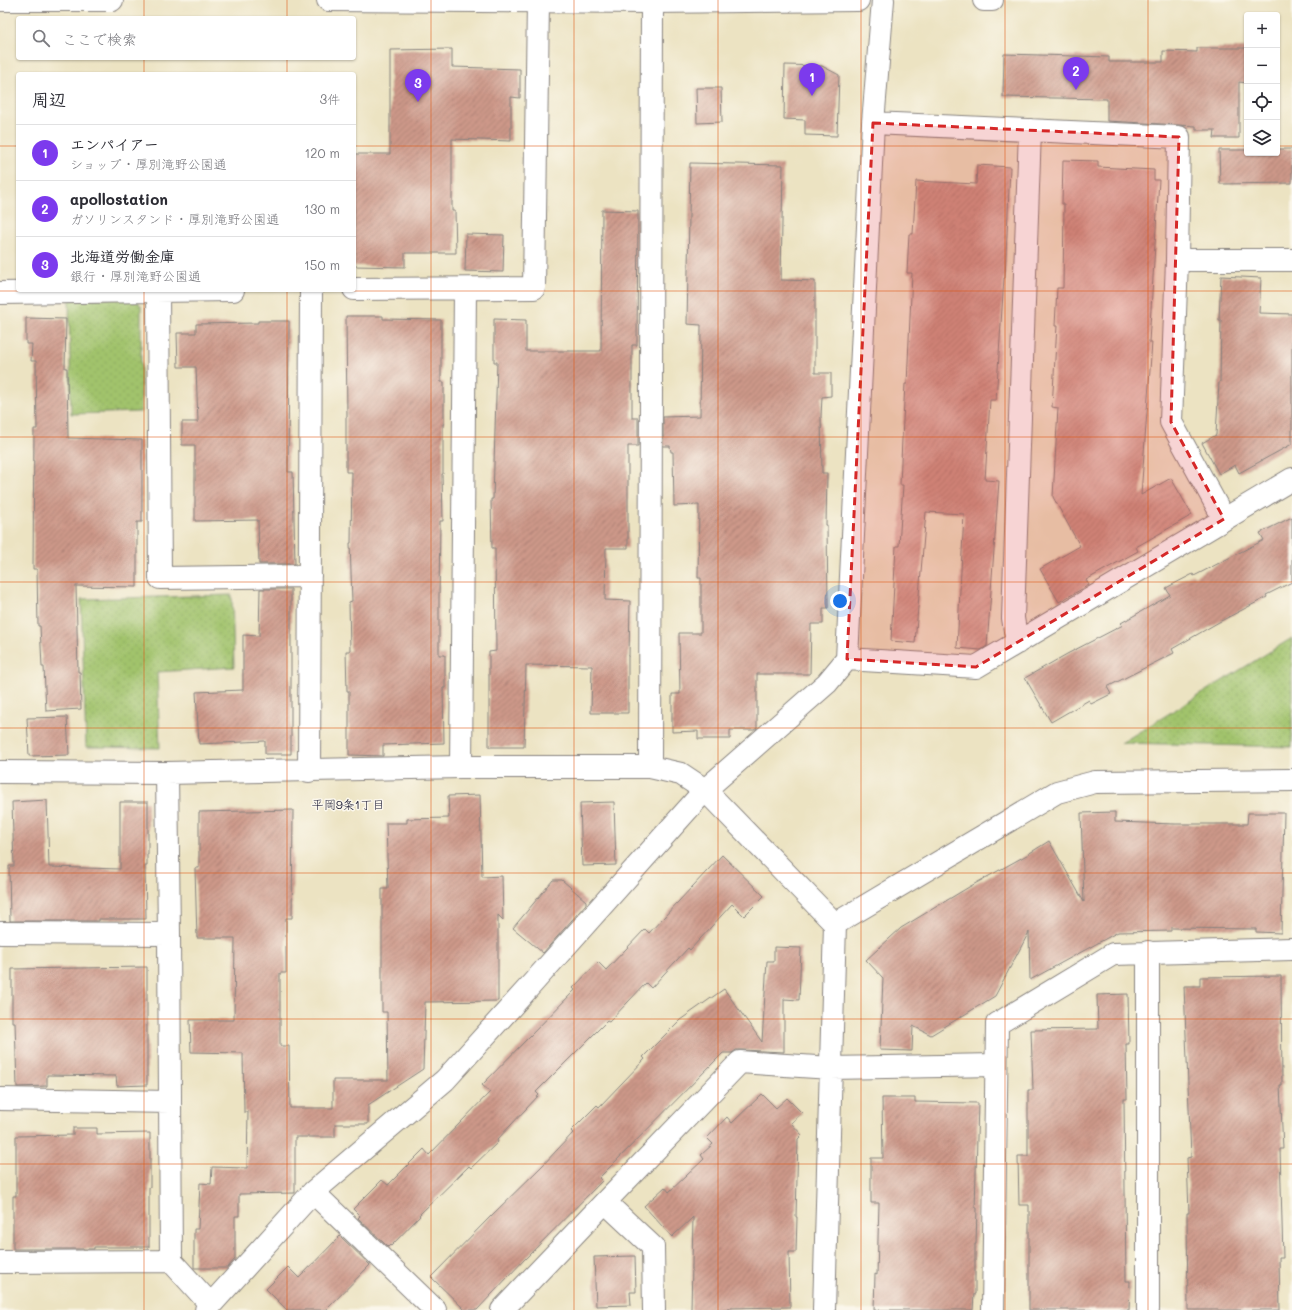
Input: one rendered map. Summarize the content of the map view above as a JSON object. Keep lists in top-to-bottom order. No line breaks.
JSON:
{"districts":["平岡9条1丁目"],"page":{"map_buttons":["+","−"],"search":"ここで検索","pins":["2","1","3"],"heading":["周辺","3件"],"list":[{"mark":"1","name":"エンパイアー","note":"ショップ · 厚別滝野公園通","value":"120 m"},{"mark":"2","name":"apollostation","note":"ガソリンスタンド · 厚別滝野公園通","value":"130 m"},{"mark":"3","name":"北海道労働金庫","note":"銀行 · 厚別滝野公園通","value":"150 m"}]}}
